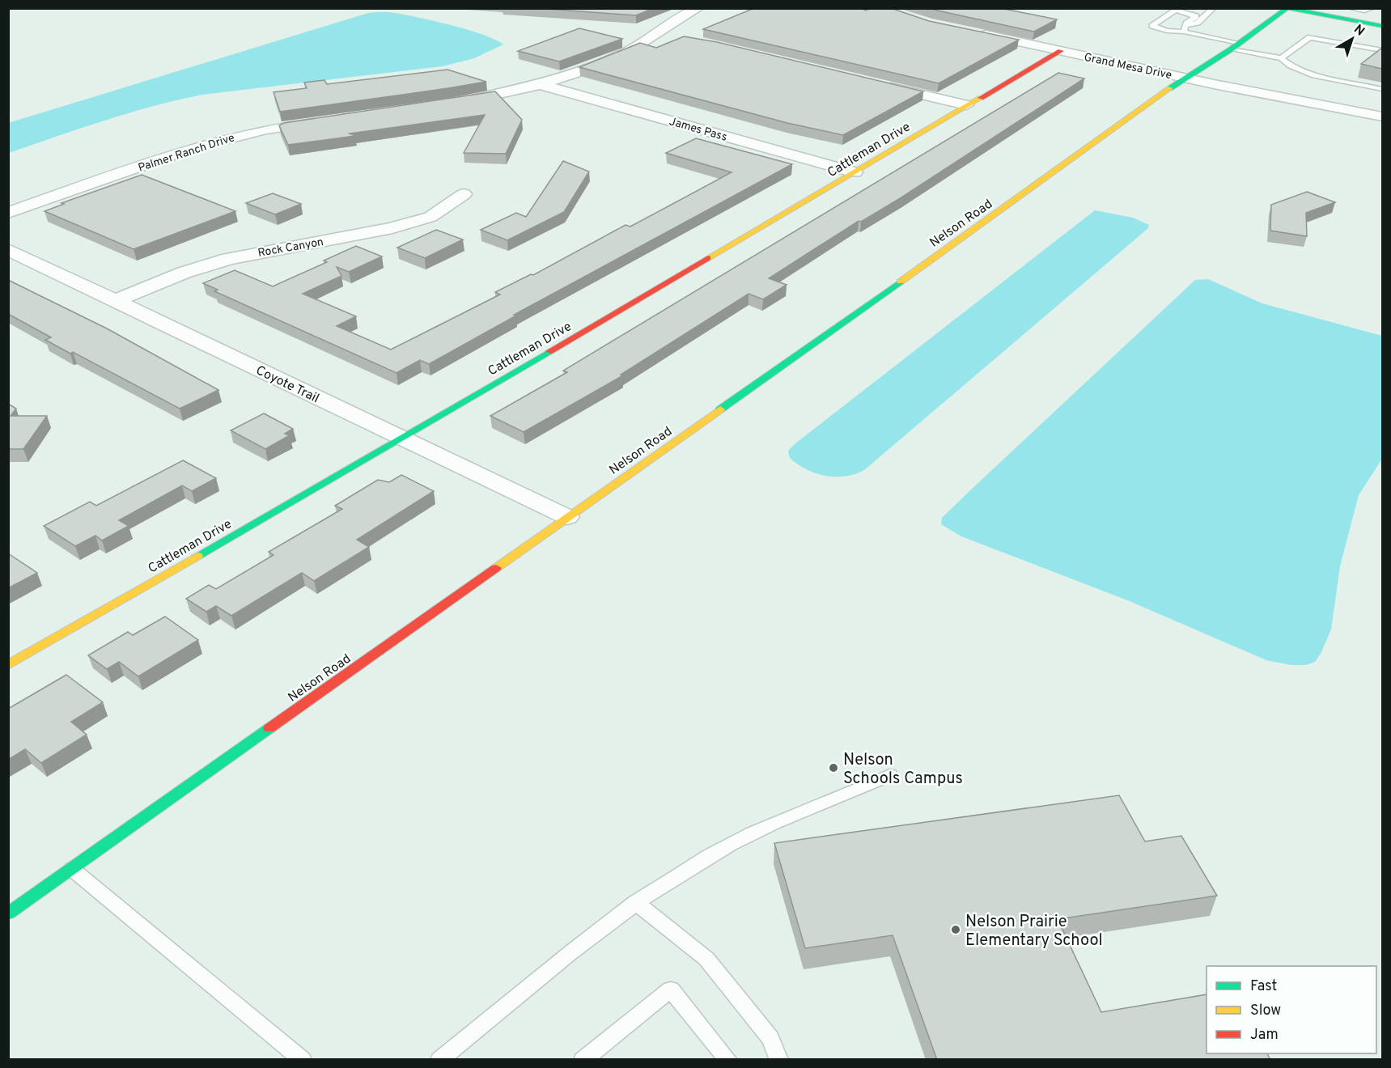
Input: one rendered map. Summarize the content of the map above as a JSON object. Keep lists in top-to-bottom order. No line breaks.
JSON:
{"streets":{"street":["Grand Mesa Drive","James Pass","Cattleman Drive","Palmer Ranch Drive","Nelson Road","Rock Canyon","Coyote Trail"]},"crossings":[["Grand Mesa Drive","Cattleman Drive"],["Grand Mesa Drive","Nelson Road"],["James Pass","Cattleman Drive"],["Cattleman Drive","Coyote Trail"],["Nelson Road","Coyote Trail"],["Rock Canyon","Coyote Trail"]],"places":["Nelson Schools Campus","Nelson Prairie Elementary School"],"legend":["Fast","Slow","Jam"],"north":"top right"}
